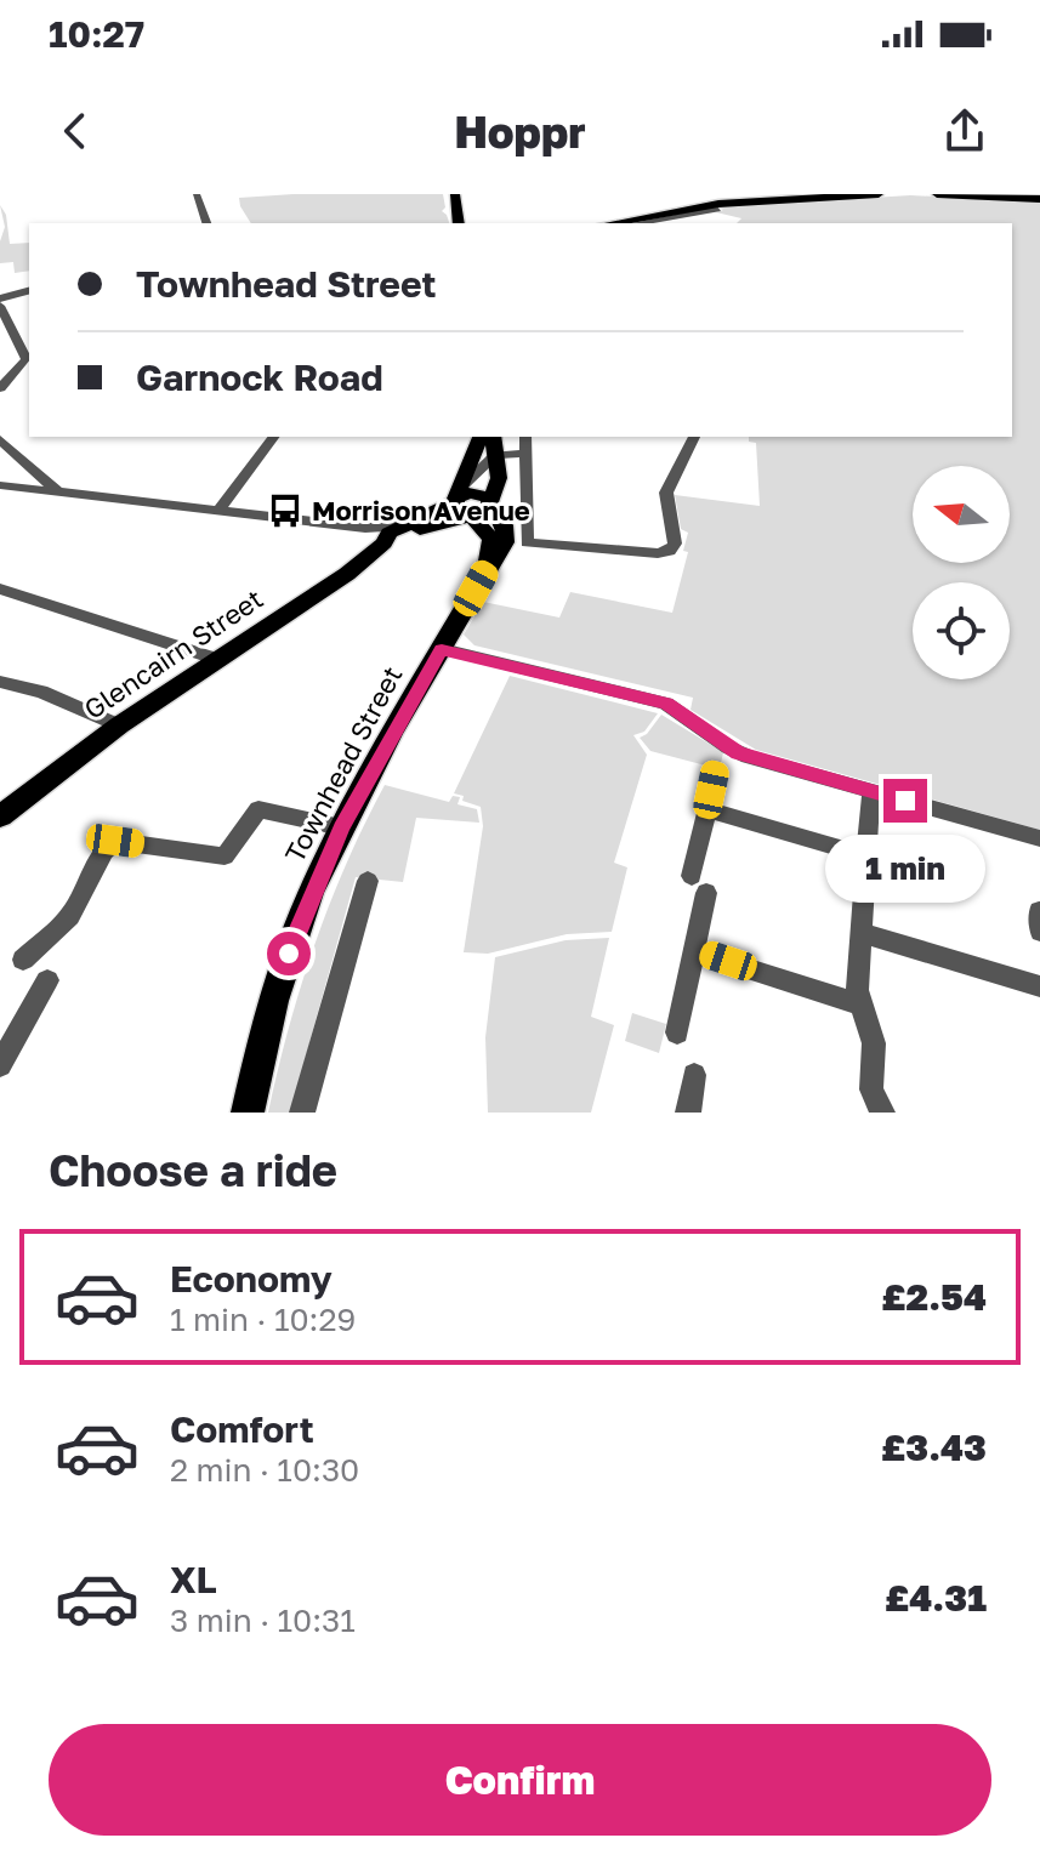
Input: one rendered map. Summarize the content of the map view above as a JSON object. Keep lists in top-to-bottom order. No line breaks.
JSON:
{"streets":{"main road":["Glencairn Street","Townhead Street"]},"places":{"bus stop":["Morrison Avenue"]},"north":"left","page":{"status":"10:27","header":"Hoppr","banner":["Townhead Street","Garnock Road"],"bubble":"1 min","heading":"Choose a ride","list":[{"name":"Economy","note":"1 min · 10:29","value":"£2.54"},{"name":"Comfort","note":"2 min · 10:30","value":"£3.43"},{"name":"XL","note":"3 min · 10:31","value":"£4.31"}],"buttons":"Confirm"}}
